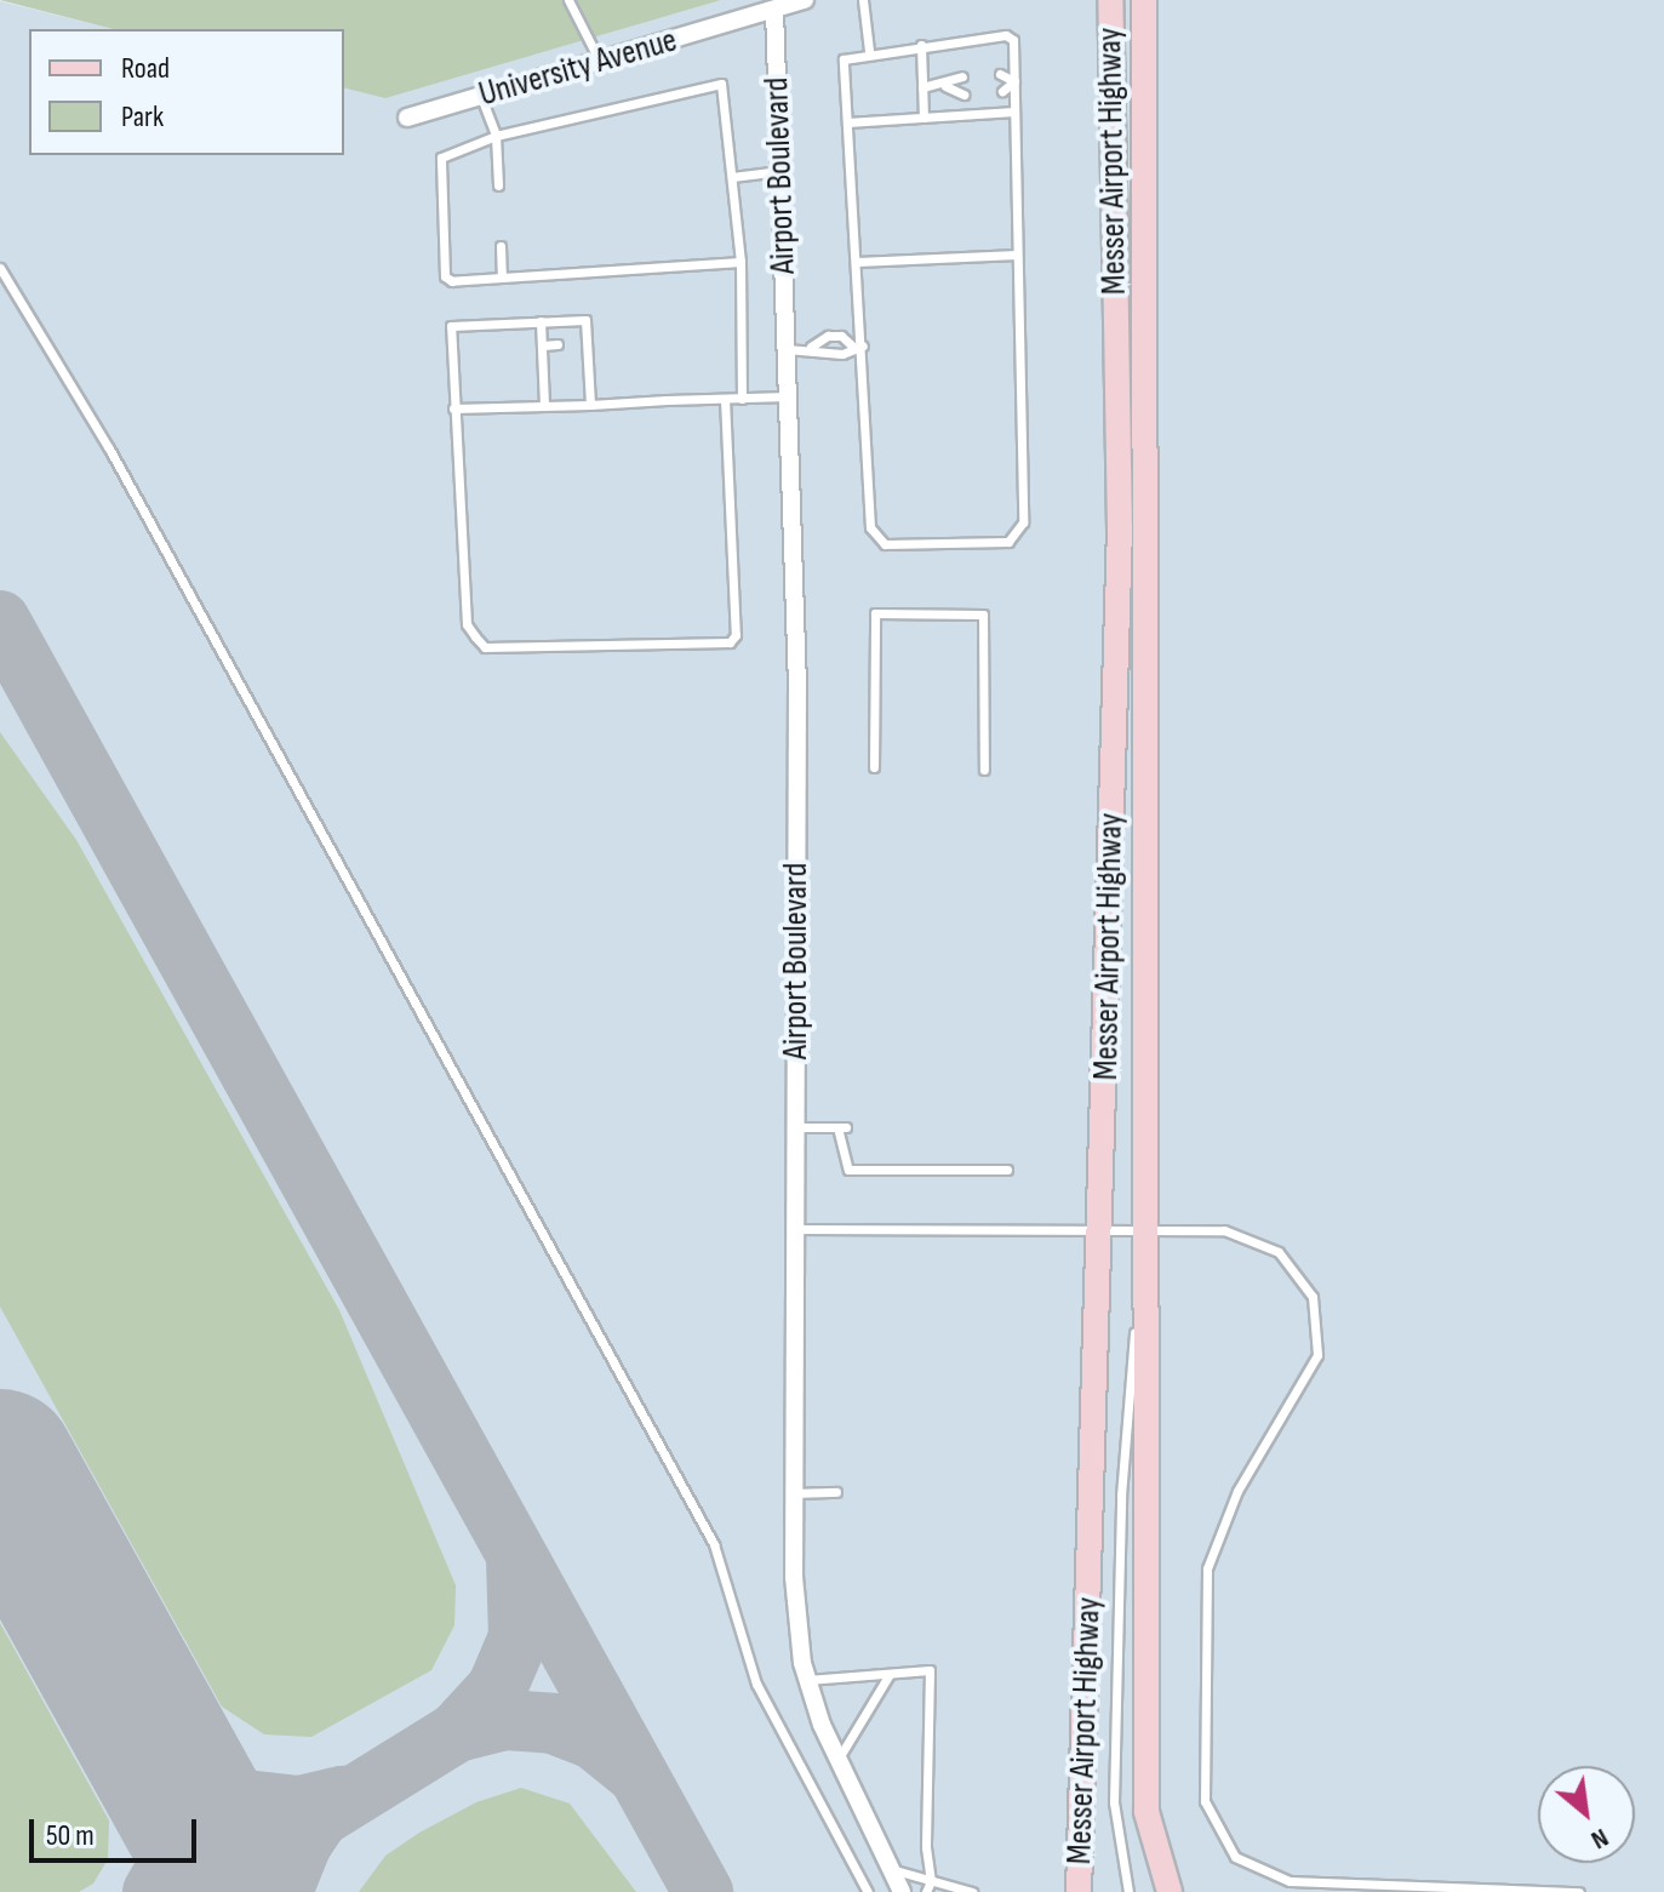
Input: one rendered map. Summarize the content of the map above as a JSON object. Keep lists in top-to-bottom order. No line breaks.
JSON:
{"streets":{"main road":["Messer Airport Highway"],"street":["University Avenue","Airport Boulevard"]},"crossings":[["University Avenue","Airport Boulevard"]],"legend":["Road","Park"],"scale_bar":"50 m","north":"bottom right"}
